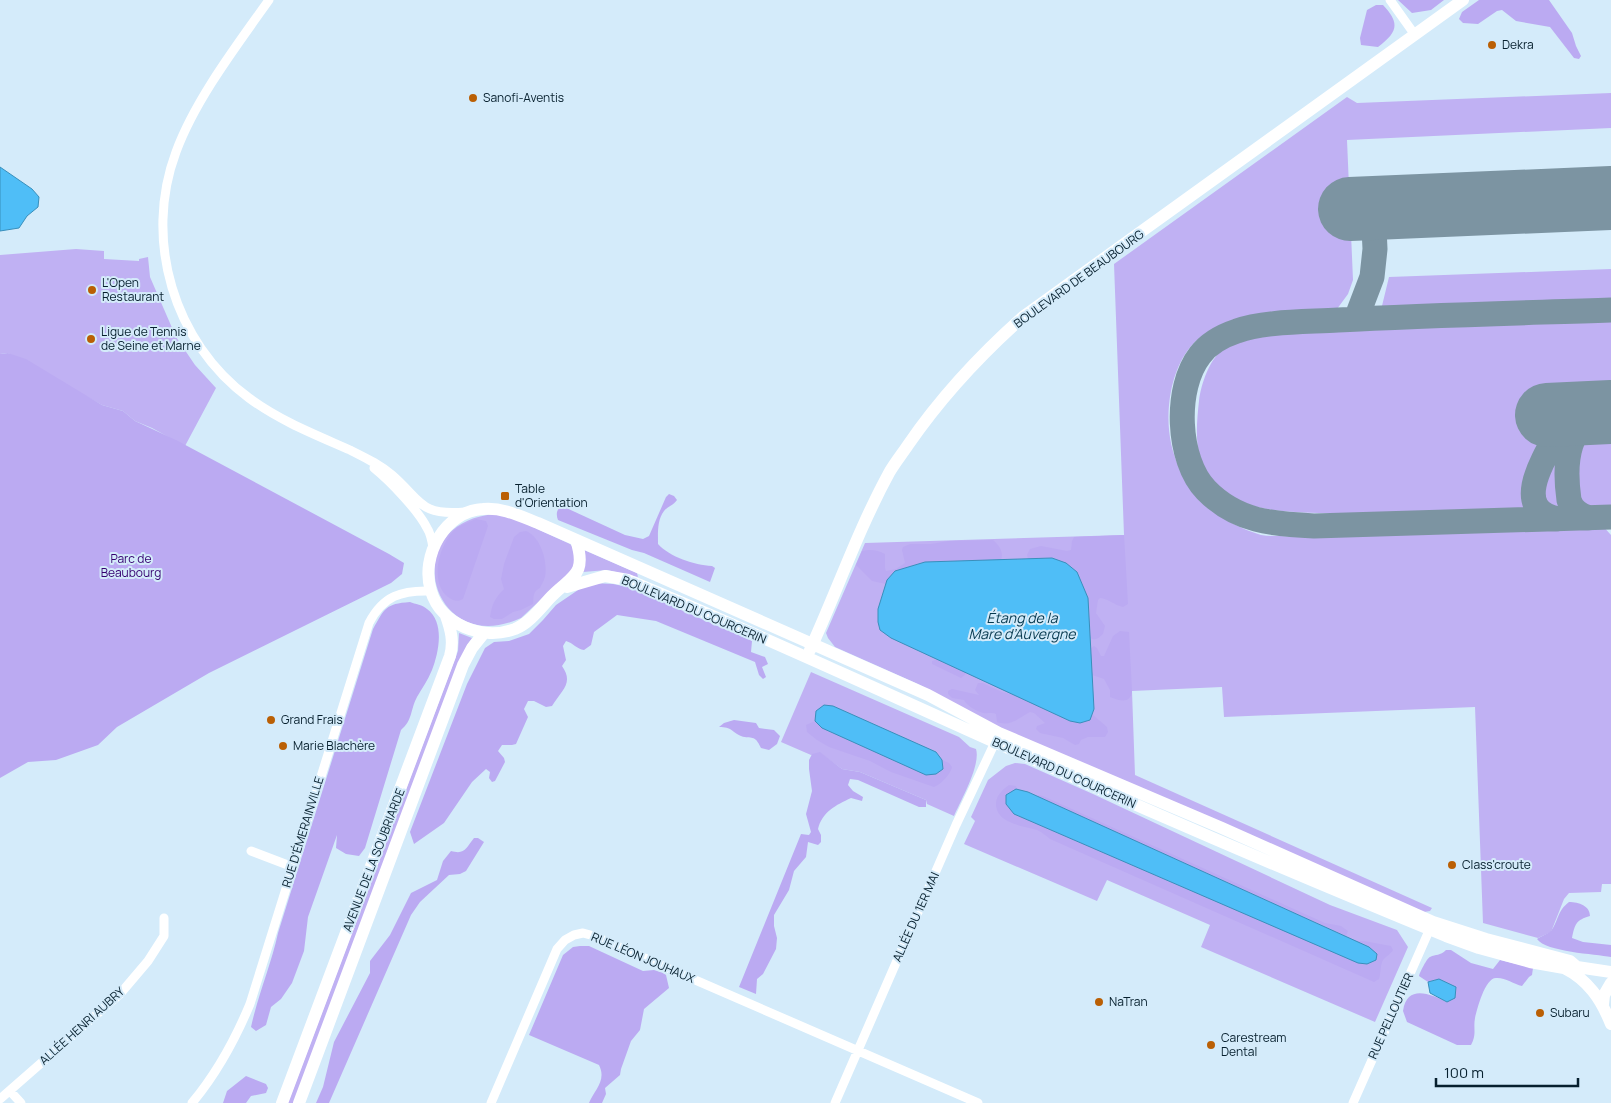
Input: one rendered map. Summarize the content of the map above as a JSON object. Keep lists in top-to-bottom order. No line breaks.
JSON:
{"streets":{"main road":["BOULEVARD DE BEAUBOURG","BOULEVARD DU COURCERIN","AVENUE DE LA SOUBRIARDE"],"street":["RUE D'ÉMERAINVILLE","ALLÉE DU 1ER MAI","RUE LÉON JOUHAUX","RUE PELLOUTIER","ALLÉE HENRI AUBRY"]},"crossings":[["BOULEVARD DE BEAUBOURG","BOULEVARD DU COURCERIN"],["BOULEVARD DU COURCERIN","RUE D'ÉMERAINVILLE"],["BOULEVARD DU COURCERIN","AVENUE DE LA SOUBRIARDE"],["BOULEVARD DU COURCERIN","ALLÉE DU 1ER MAI"],["BOULEVARD DU COURCERIN","RUE PELLOUTIER"],["RUE D'ÉMERAINVILLE","AVENUE DE LA SOUBRIARDE"],["ALLÉE DU 1ER MAI","RUE LÉON JOUHAUX"]],"water":["Étang de la Mare d’Auvergne"],"parks":["Parc de Beaubourg"],"places":{"other":["Dekra","Sanofi-Aventis","L'Open Restaurant","Ligue de Tennis de Seine et Marne","Grand Frais","Marie Blachère","Class'croute","NaTran","Subaru","Carestream Dental"],"transit":["Table d'Orientation"]},"scale_bar":"100 m"}
